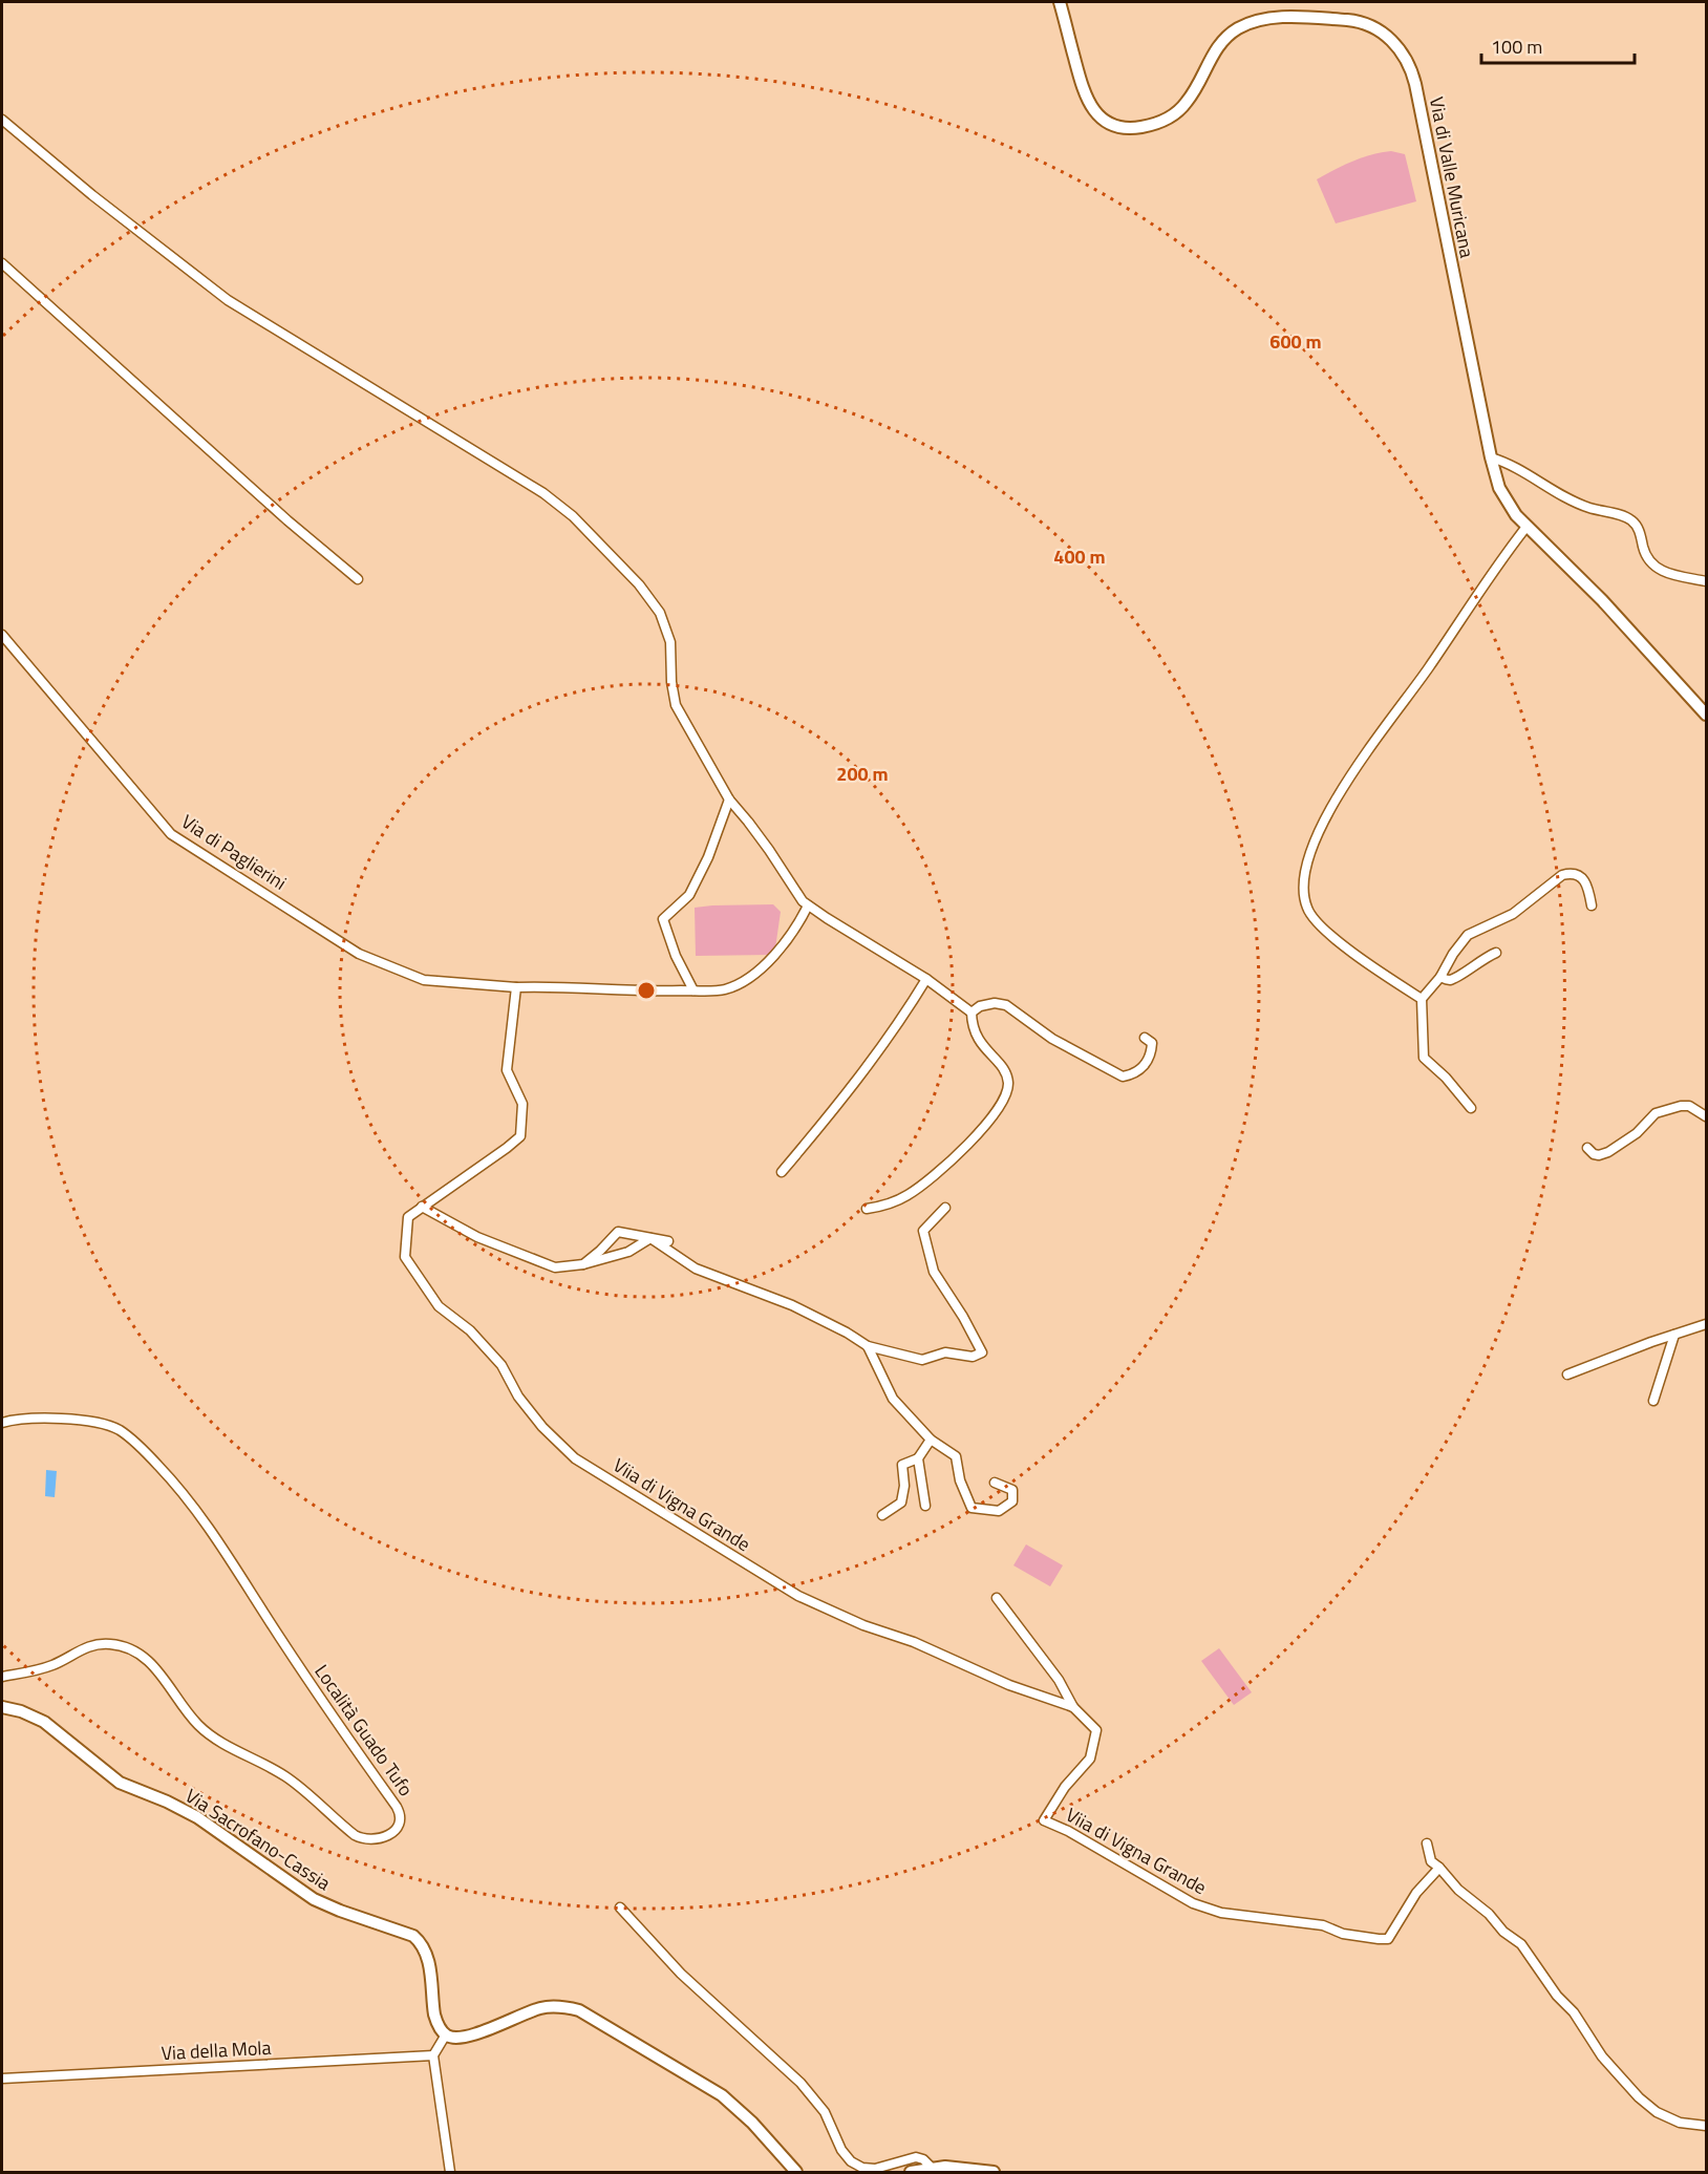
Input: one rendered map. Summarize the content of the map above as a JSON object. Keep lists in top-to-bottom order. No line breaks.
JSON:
{"streets":{"street":["Via di Valle Muricana","Via di Paglierini","Viia di Vigna Grande","Località Guado Tufo","Via Sacrofano-Cassia","Via della Mola"]},"crossings":[["Via di Paglierini","Viia di Vigna Grande"]],"scale_bar":"100 m","rings":["600 m","400 m","200 m"]}
